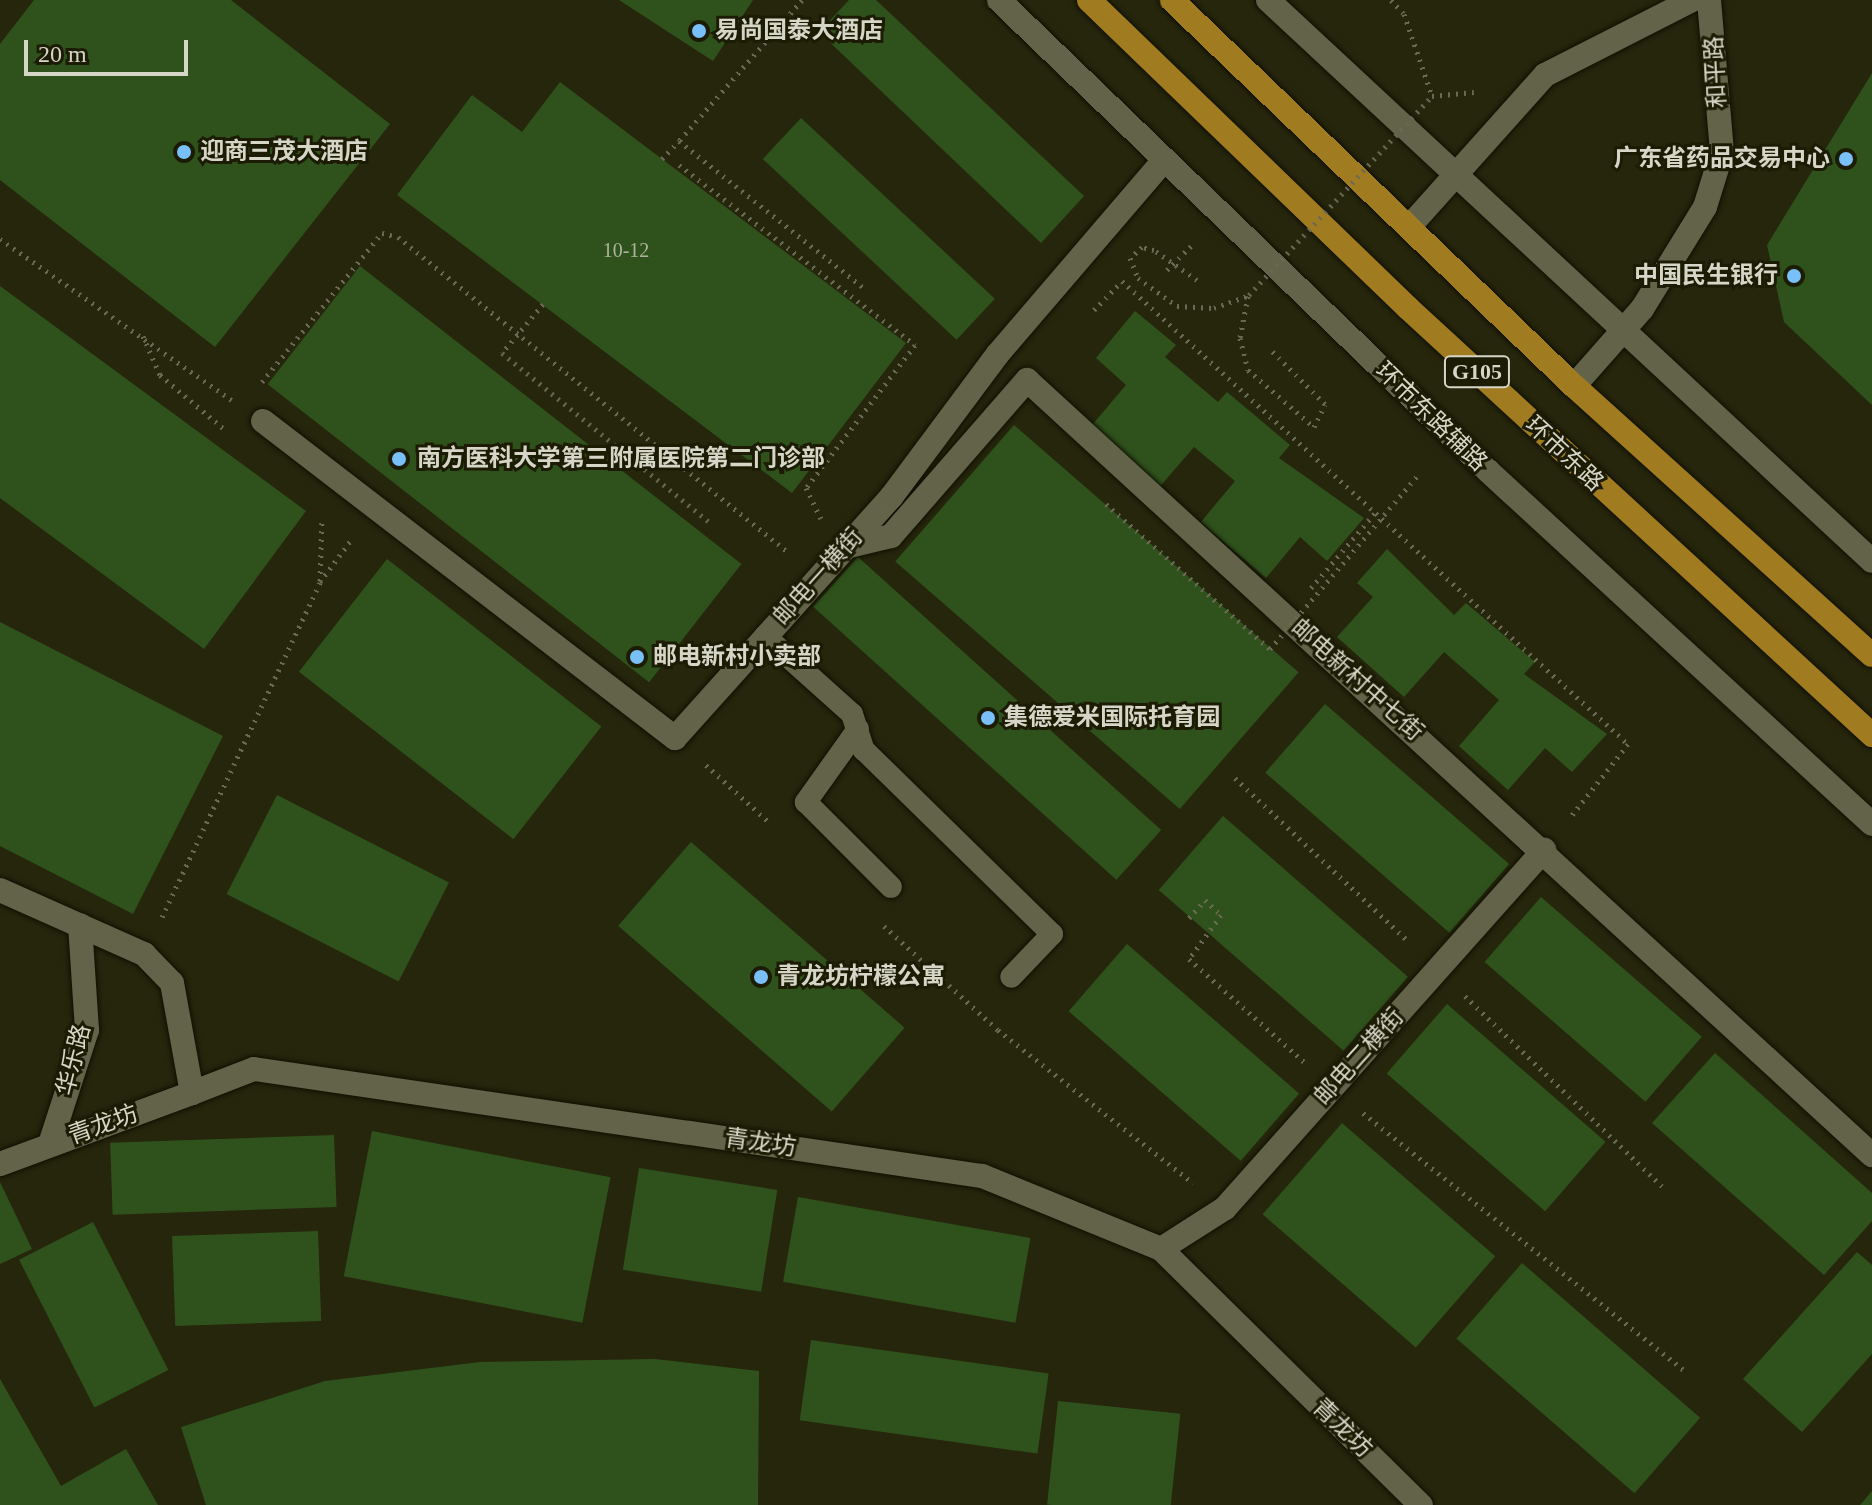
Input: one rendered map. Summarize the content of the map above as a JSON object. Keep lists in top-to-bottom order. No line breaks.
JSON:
{"streets":{"highway":["G105","环市东路"],"street":["和平路","环市东路辅路","邮电一横街","邮电新村中七街","邮电二横街","华乐路","青龙坊"]},"crossings":[["和平路","G105"],["环市东路辅路","邮电一横街"],["邮电一横街","邮电新村中七街"],["邮电新村中七街","邮电二横街"],["邮电二横街","青龙坊"],["华乐路","青龙坊"]],"places":["易尚国泰大酒店","迎商三茂大酒店","广东省药品交易中心","中国民生银行","南方医科大学第三附属医院第二门诊部","邮电新村小卖部","集德爱米国际托育园","青龙坊柠檬公寓"],"house_numbers":["10-12"],"scale_bar":"20 m"}
